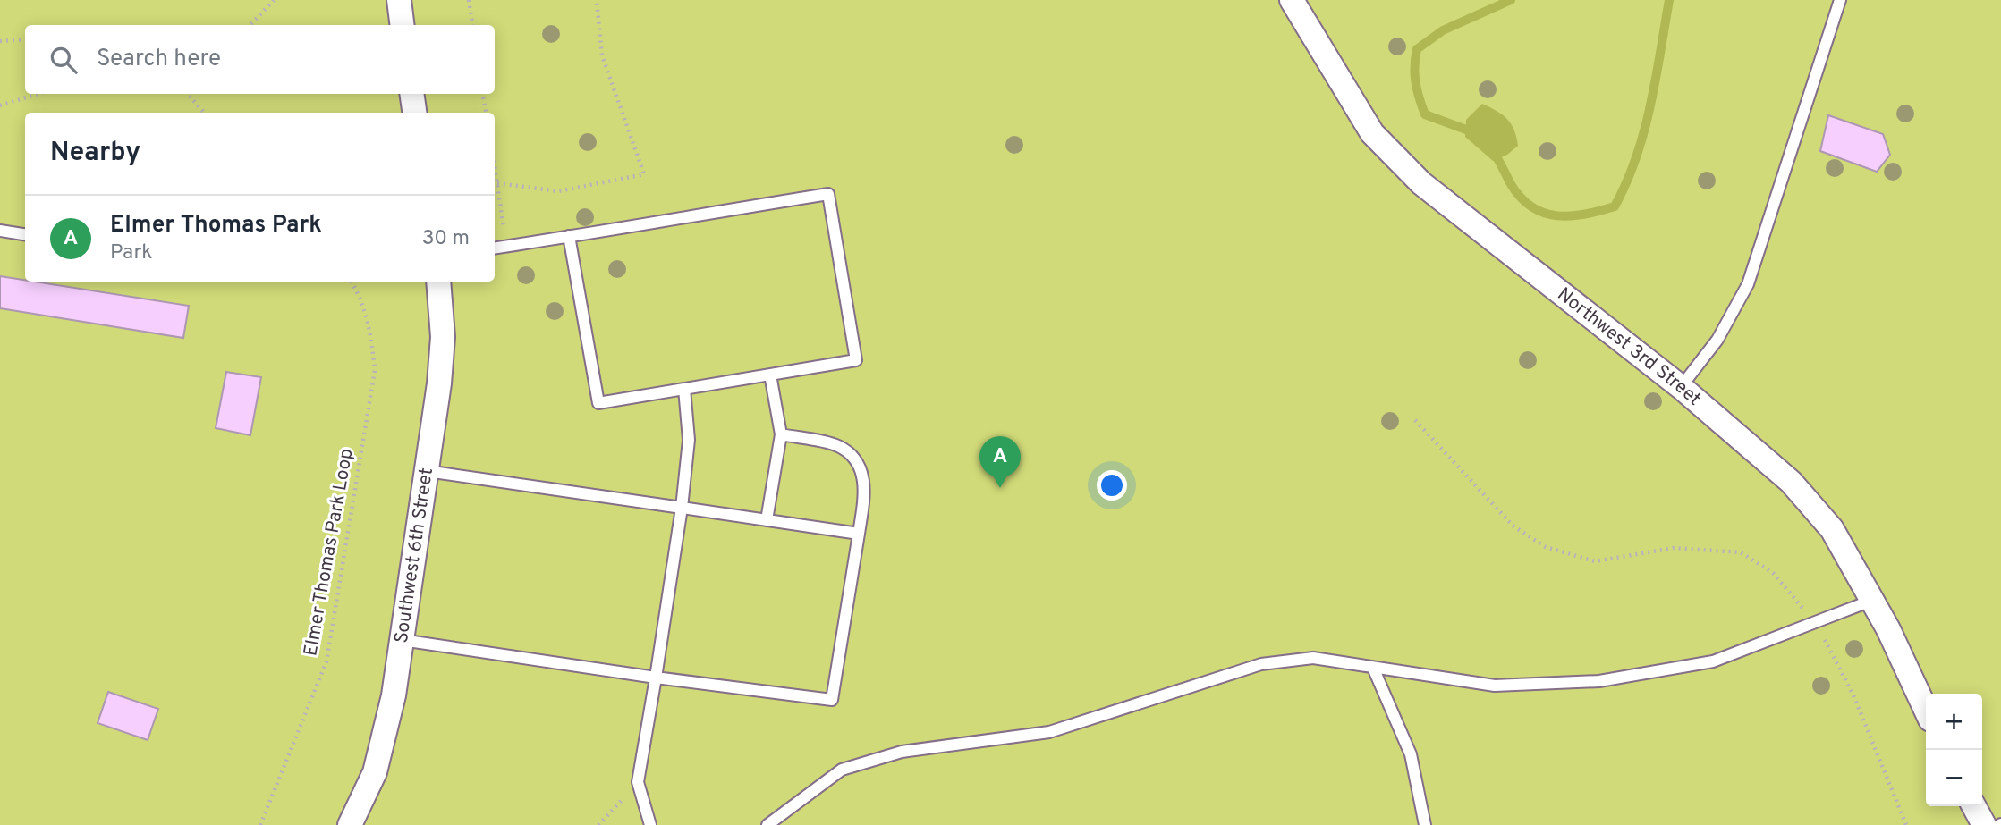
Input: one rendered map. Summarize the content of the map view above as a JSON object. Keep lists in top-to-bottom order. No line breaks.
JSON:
{"streets":{"street":["Northwest 3rd Street","Southwest 6th Street"],"path":["Elmer Thomas Park Loop"]},"page":{"search":"Search here","heading":"Nearby","list":[{"mark":"A","name":"Elmer Thomas Park","note":"Park","value":"30 m"}],"pins":"A","map_buttons":["+","−"]}}
